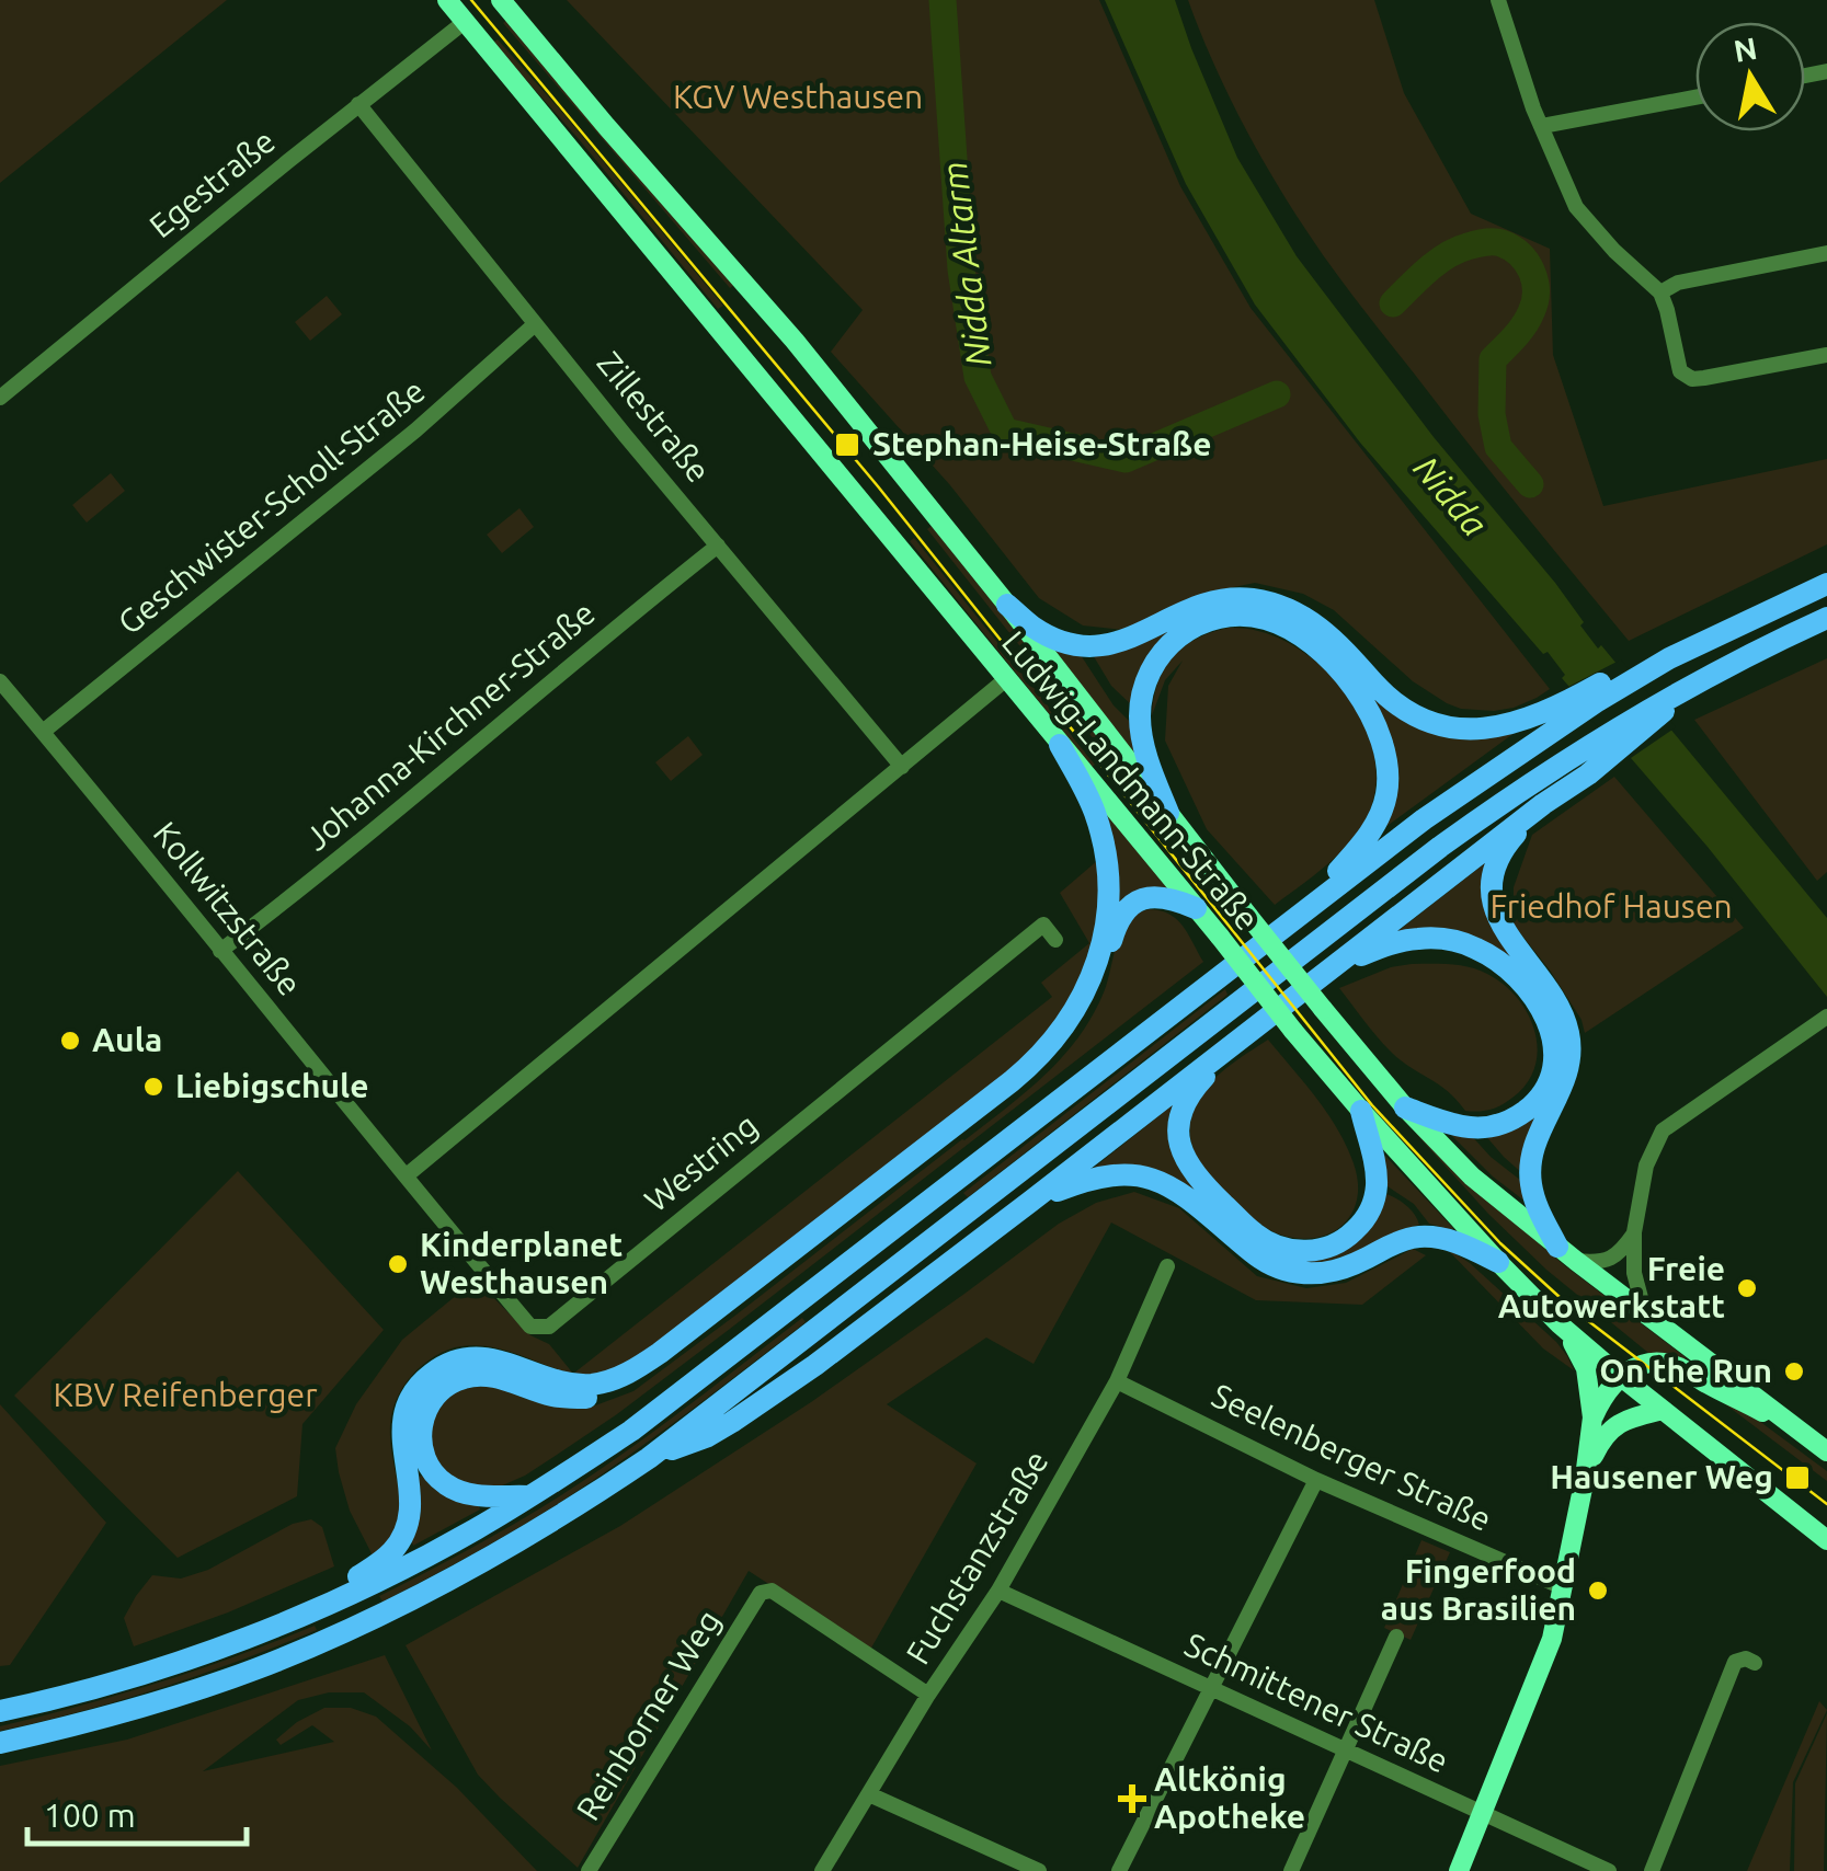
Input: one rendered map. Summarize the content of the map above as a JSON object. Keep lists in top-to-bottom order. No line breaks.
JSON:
{"streets":{"main road":["Ludwig-Landmann-Straße"],"street":["Egestraße","Zillestraße","Geschwister-Scholl-Straße","Johanna-Kirchner-Straße","Kollwitzstraße","Westring","Seelenberger Straße","Fuchstanzstraße","Schmittener Straße","Reinborner Weg"]},"crossings":[["Egestraße","Zillestraße"],["Egestraße","Ludwig-Landmann-Straße"],["Zillestraße","Geschwister-Scholl-Straße"],["Zillestraße","Johanna-Kirchner-Straße"],["Geschwister-Scholl-Straße","Kollwitzstraße"],["Johanna-Kirchner-Straße","Kollwitzstraße"],["Kollwitzstraße","Westring"],["Seelenberger Straße","Fuchstanzstraße"],["Fuchstanzstraße","Schmittener Straße"],["Fuchstanzstraße","Reinborner Weg"]],"water":["Nidda Altarm","Nidda"],"parks":["KGV Westhausen","Friedhof Hausen","KBV Reifenberger"],"places":{"transit":["Stephan-Heise-Straße","Hausener Weg"],"other":["Aula","Liebigschule","Kinderplanet Westhausen","Freie Autowerkstatt","On the Run","Fingerfood aus Brasilien"],"health":["Altkönig Apotheke"]},"scale_bar":"100 m","north":"top"}
